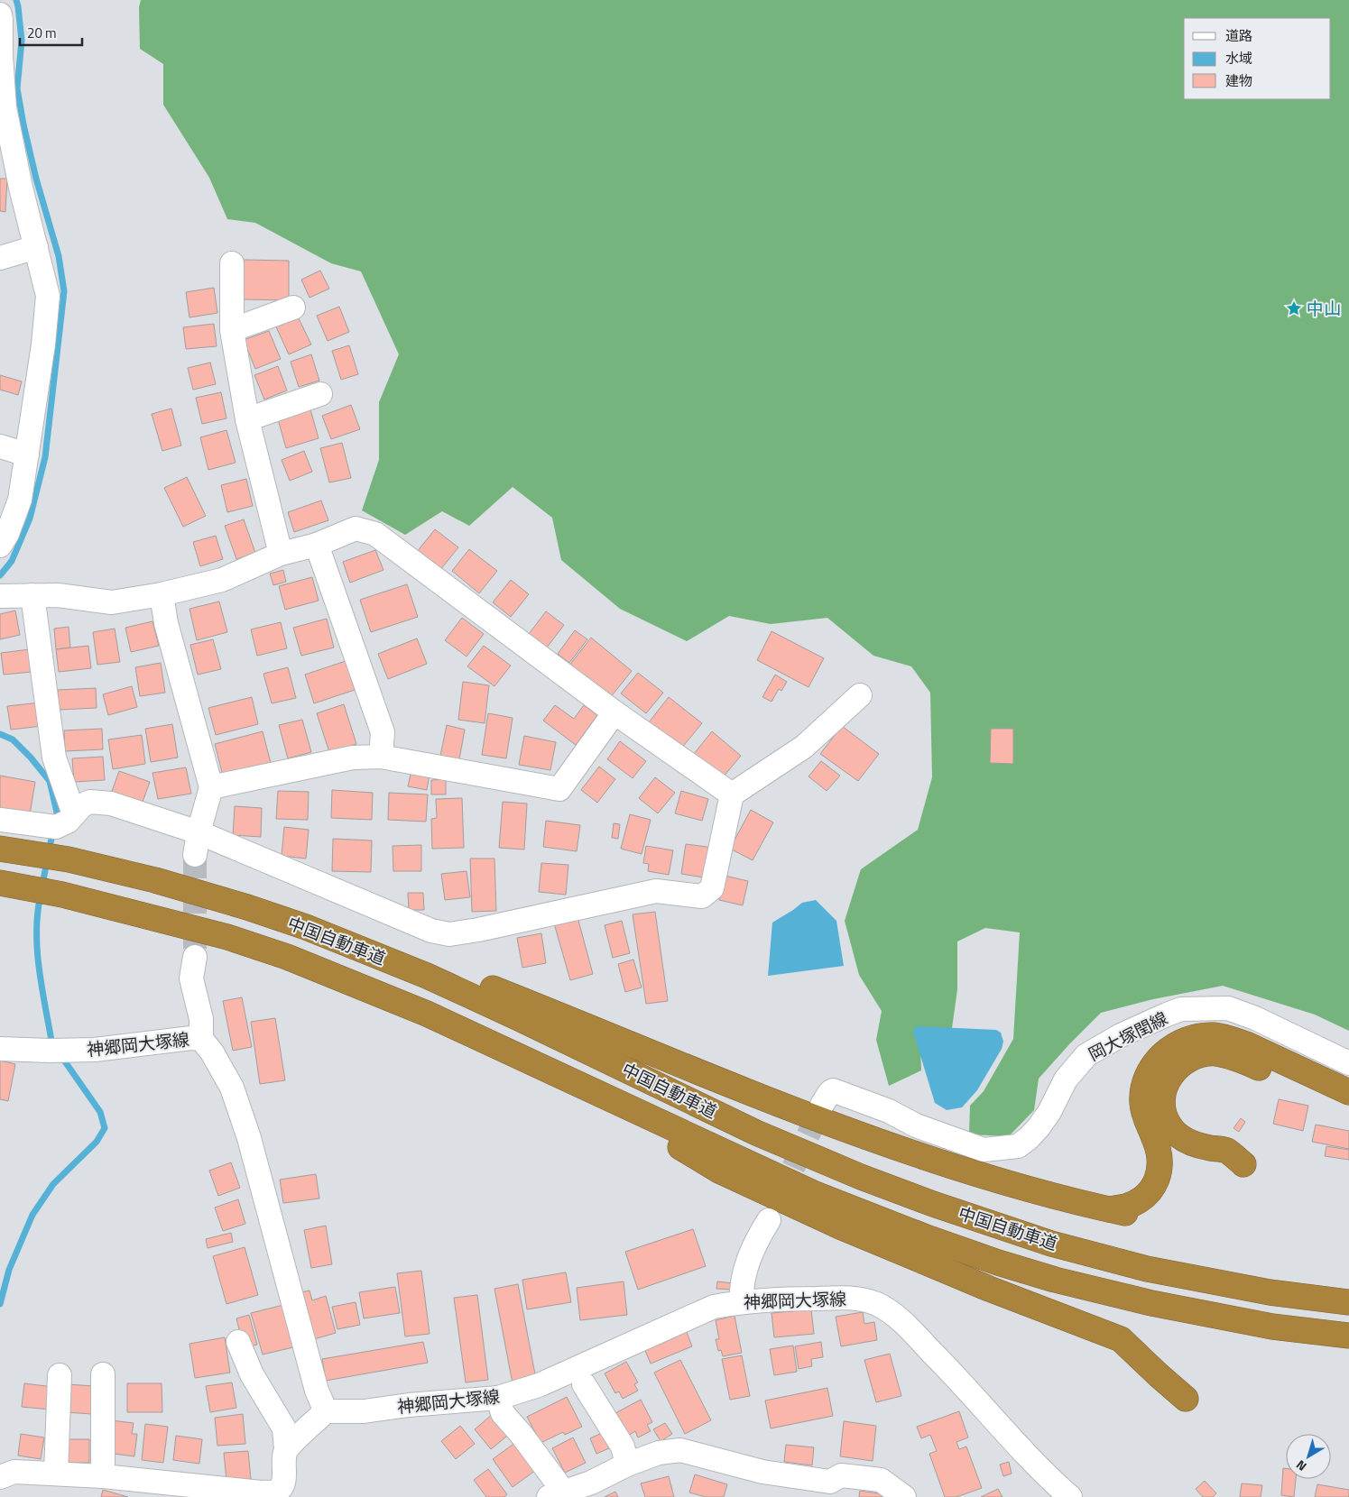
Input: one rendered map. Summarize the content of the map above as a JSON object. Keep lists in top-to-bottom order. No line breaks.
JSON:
{"streets":{"highway":["中国自動車道"],"street":["岡大塚閏線","神郷岡大塚線"]},"places":{"place":["中山"]},"legend":["道路","水域","建物"],"scale_bar":"20 m","north":"bottom left"}
